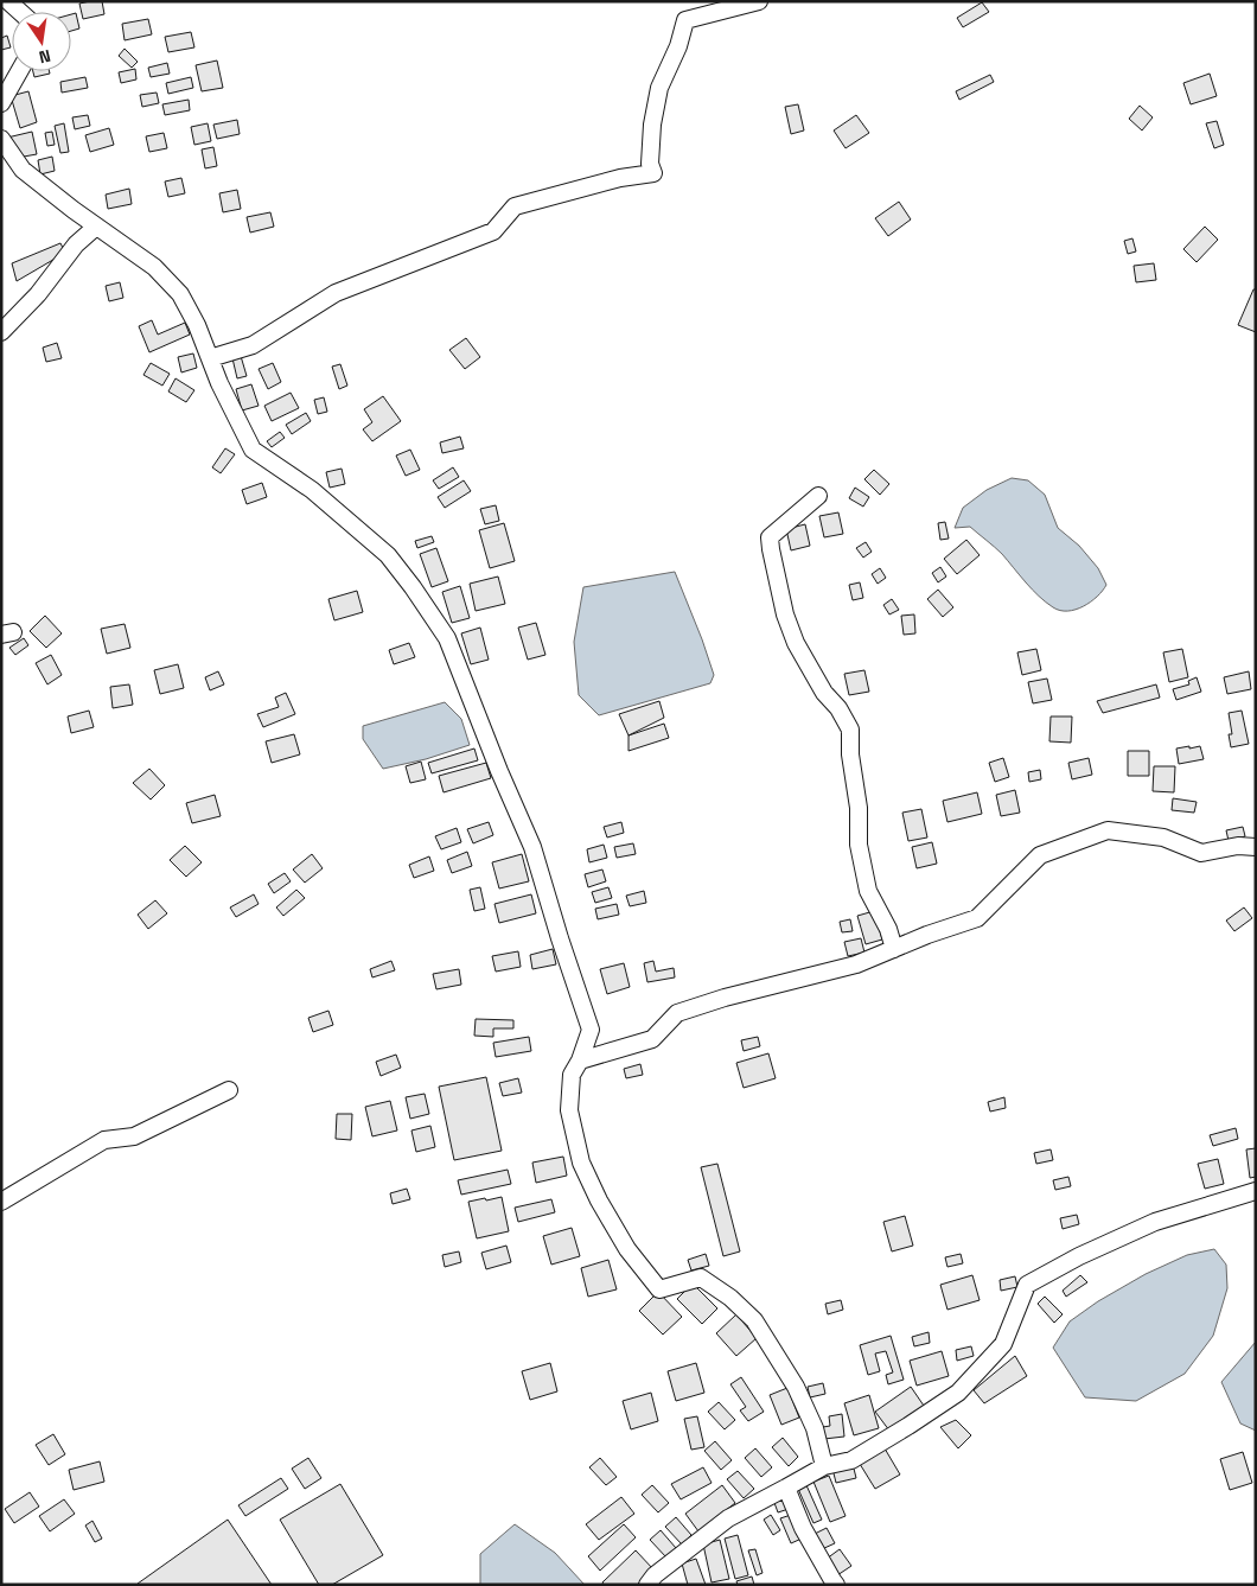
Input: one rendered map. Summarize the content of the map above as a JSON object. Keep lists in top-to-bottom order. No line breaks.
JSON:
{"north":"bottom"}
